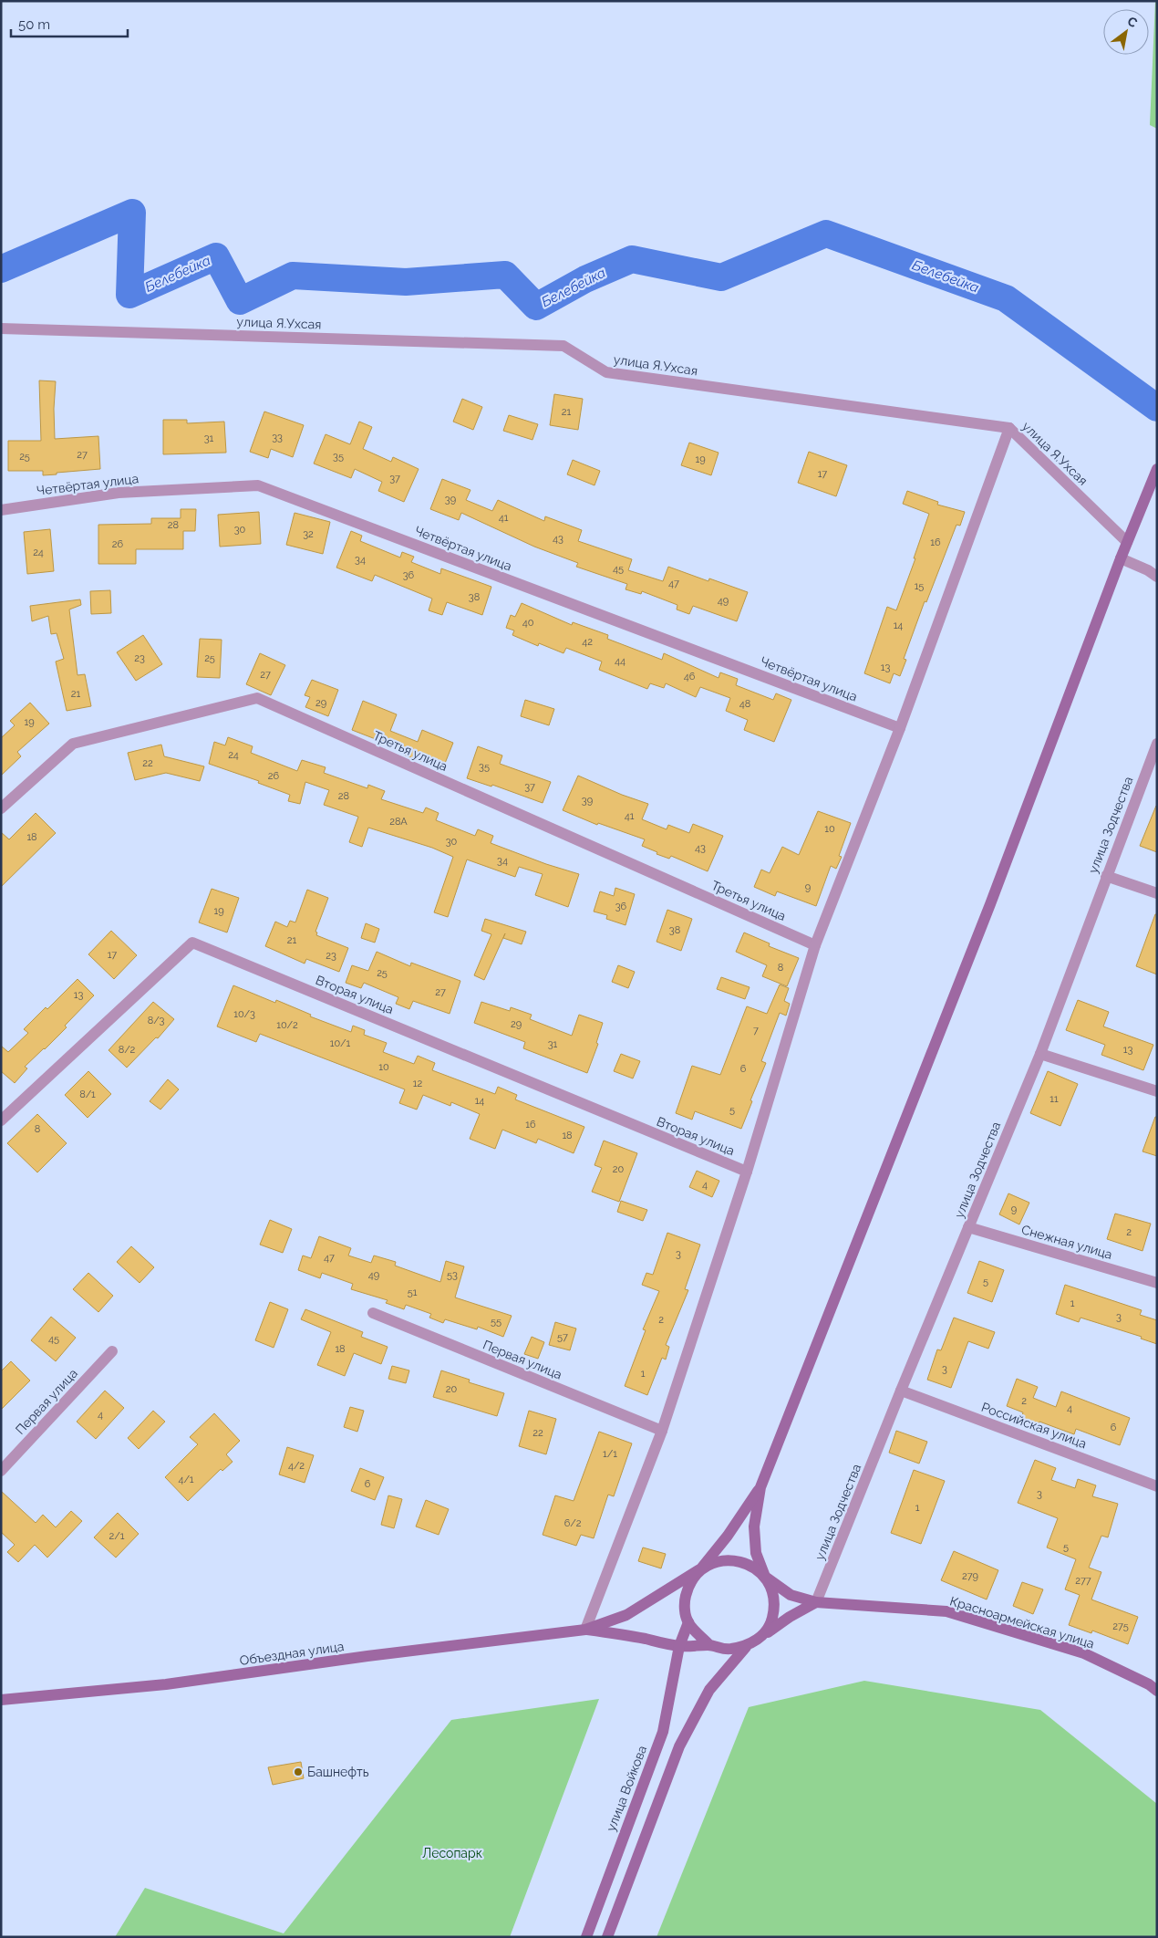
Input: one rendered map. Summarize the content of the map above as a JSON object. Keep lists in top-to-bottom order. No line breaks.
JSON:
{"streets":{"main road":["Красноармейская улица","Объездная улица","улица Войкова"],"street":["улица Я.Ухсая","Четвёртая улица","Третья улица","улица Зодчества","Вторая улица","Снежная улица","Первая улица","Российская улица"]},"crossings":[["улица Зодчества","Снежная улица"],["улица Зодчества","Российская улица"],["улица Зодчества","Красноармейская улица"],["Красноармейская улица","улица Войкова"]],"water":["Белебейка"],"parks":["Лесопарк"],"places":["Башнефть"],"house_numbers":["21","33","31","27","25","35","19","17","37","39","41","28","30","32","43","16","26","24","34","45","36","47","15","38","49","40","14","42","23","25","44","13","27","46","21","29","48","19","24","22","35","26","37","28","39","41","28А","10","18","30","43","34","9","36","19","38","21","17","23","8","25","27","13","10/3","8/3","29","10/2","7","10/1","31","8/2","13","10","6","12","8/1","11","14","5","16","8","18","20","4","9","2","3","47","49","53","5","51","1","3","2","55","57","45","18","3","1","20","2","4","4","6","22","1/1","4/2","4/1","6","3","1","6/2","2/1","5","279","277","275"],"scale_bar":"50 m","north":"top right"}
